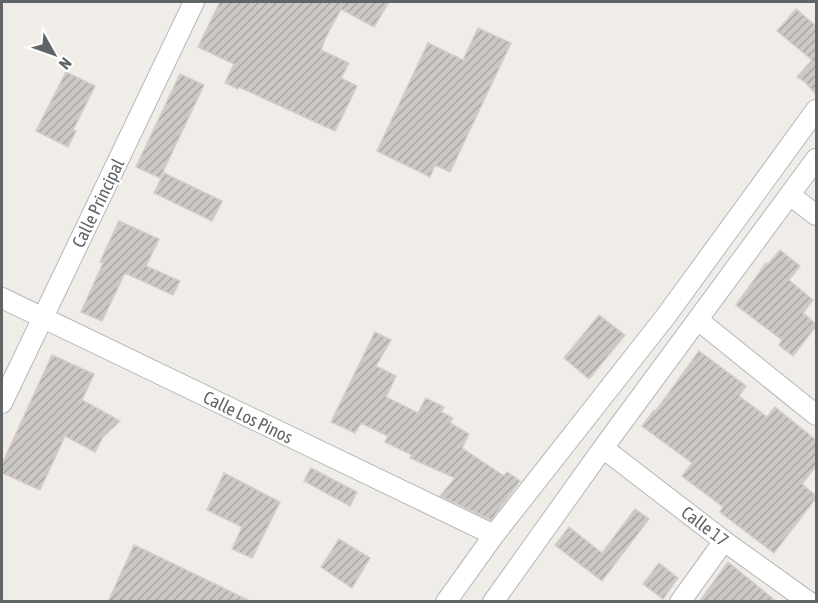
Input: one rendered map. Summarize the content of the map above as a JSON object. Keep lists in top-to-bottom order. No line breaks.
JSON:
{"streets":{"street":["Calle Principal","Calle Los Pinos","Calle 17"]},"crossings":[["Calle Principal","Calle Los Pinos"]],"north":"bottom right"}
